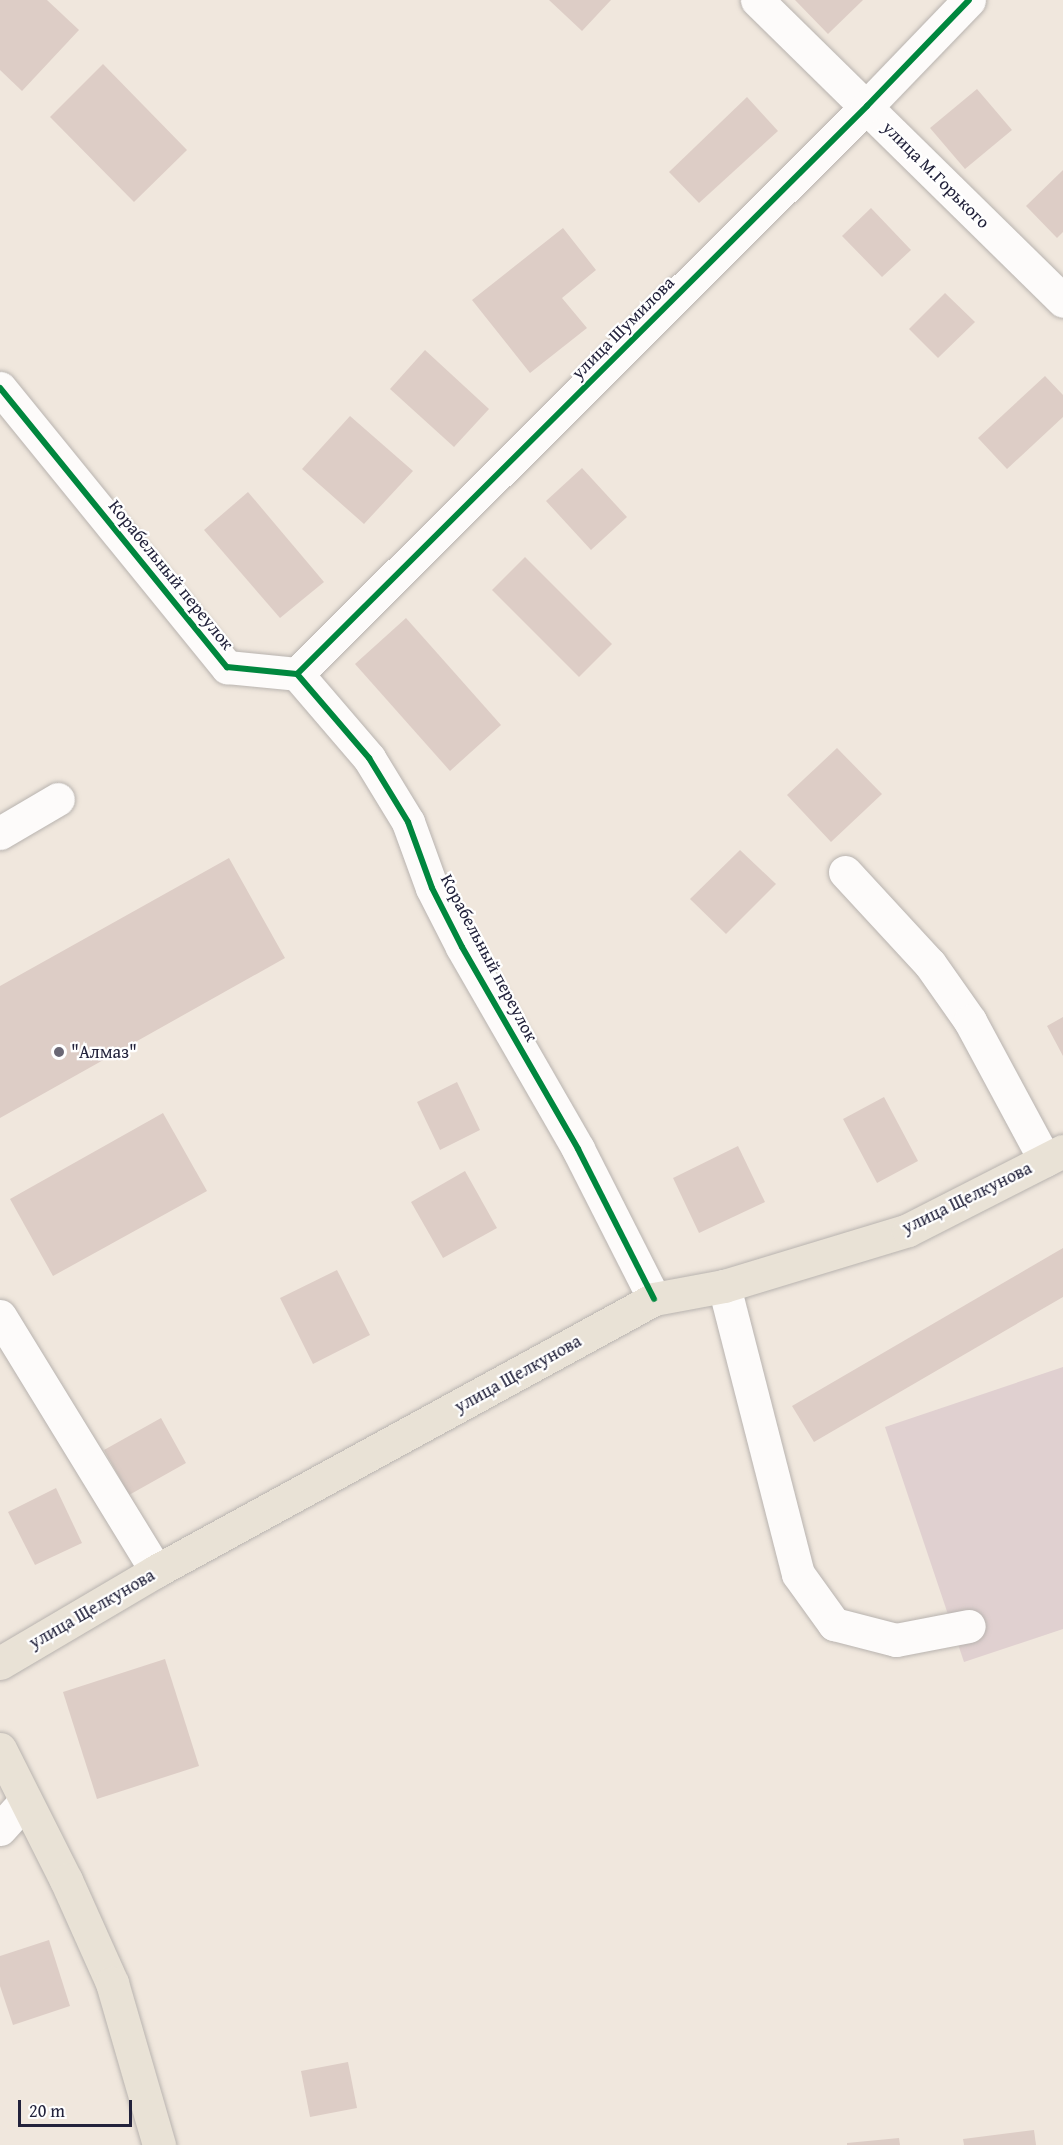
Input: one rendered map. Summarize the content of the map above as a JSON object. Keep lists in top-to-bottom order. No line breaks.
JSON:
{"streets":{"main road":["улица Щелкунова"],"street":["улица М.Горького","улица Шумилова","Корабельный переулок"]},"crossings":[["улица М.Горького","улица Шумилова"],["улица Шумилова","Корабельный переулок"],["Корабельный переулок","улица Щелкунова"]],"places":["\"Алмаз\""],"scale_bar":"20 m"}
